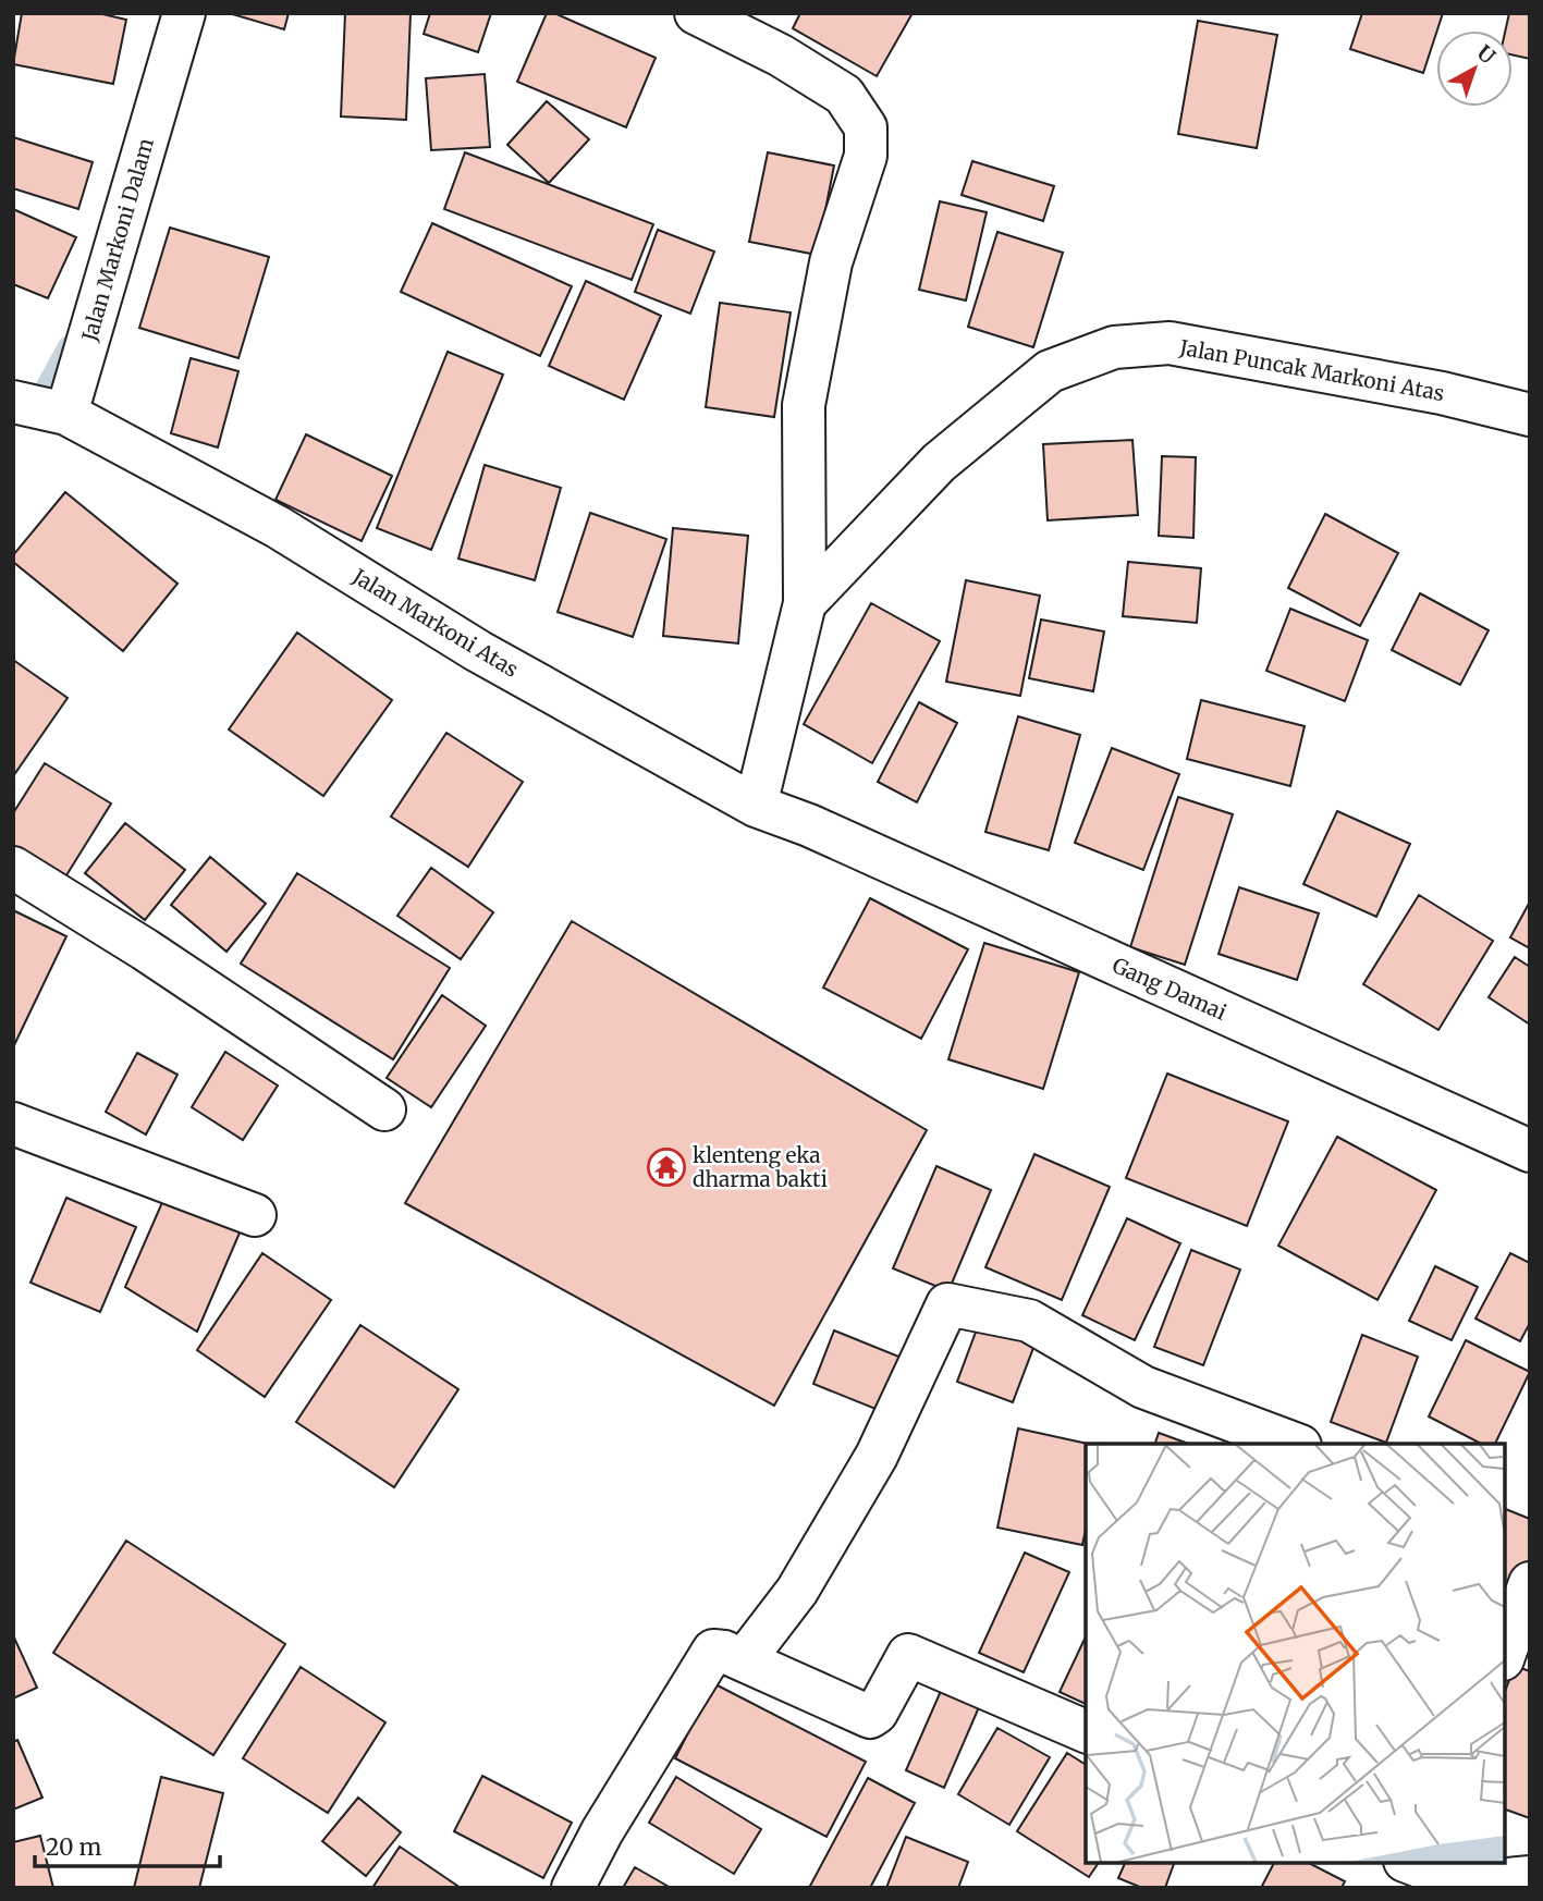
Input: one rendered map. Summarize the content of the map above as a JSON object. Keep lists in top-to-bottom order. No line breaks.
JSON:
{"streets":{"street":["Jalan Markoni Dalam","Jalan Puncak Markoni Atas","Jalan Markoni Atas","Gang Damai"]},"crossings":[["Jalan Markoni Dalam","Jalan Markoni Atas"],["Jalan Markoni Atas","Gang Damai"]],"places":{"temple":["klenteng eka dharma bakti"]},"scale_bar":"20 m","north":"top right"}
